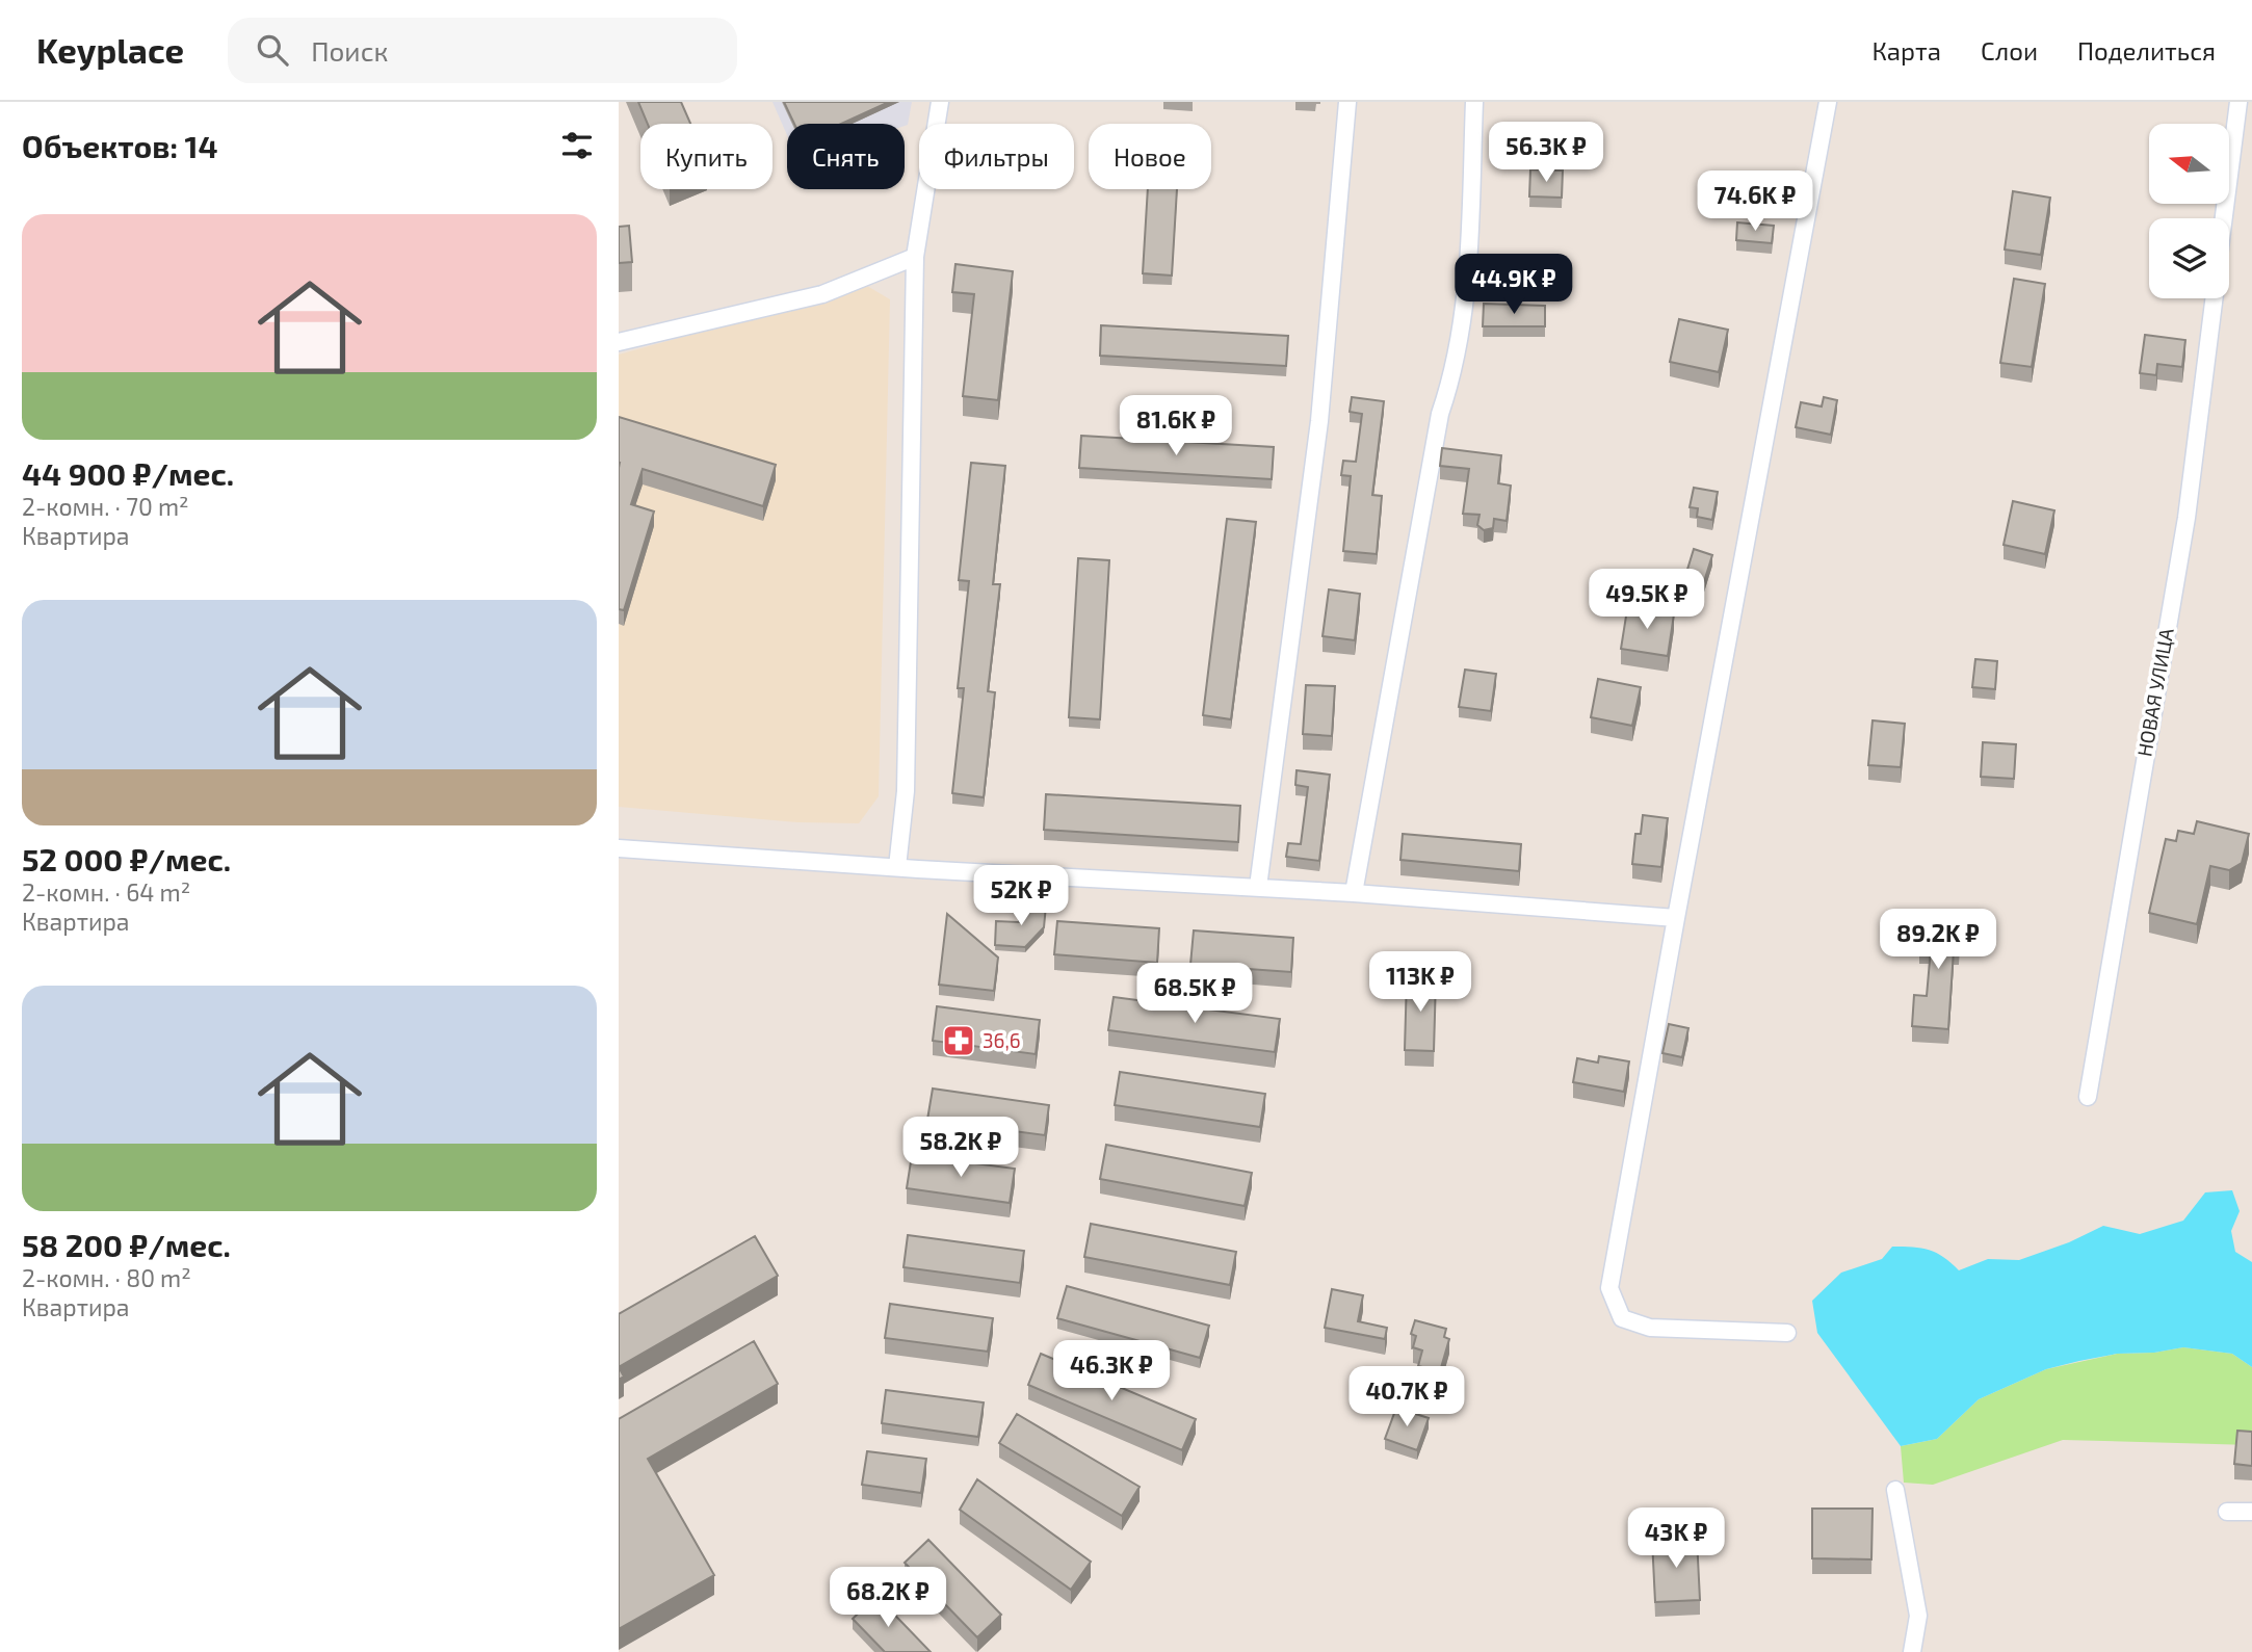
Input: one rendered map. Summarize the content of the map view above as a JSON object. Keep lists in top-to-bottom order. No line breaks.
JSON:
{"streets":{"street":["НОВАЯ УЛИЦА"]},"places":{"pharmacy":["36,6"]},"north":"left","page":{"header":"Keyplace","search":"Поиск","nav":["Карта","Слои","Поделиться"],"heading":"Объектов: 14","price":["56.3K ₽","74.6K ₽","44.9K ₽","81.6K ₽","49.5K ₽","52K ₽","89.2K ₽","113K ₽","68.5K ₽","58.2K ₽","46.3K ₽","40.7K ₽","43K ₽","68.2K ₽"],"chip":["Купить","Снять","Фильтры","Новое"],"list":[{"name":"44 900 ₽/мес.","note":"2-комн. · 70 m² · Квартира"},{"name":"52 000 ₽/мес.","note":"2-комн. · 64 m² · Квартира"},{"name":"58 200 ₽/мес.","note":"2-комн. · 80 m² · Квартира"}]}}
